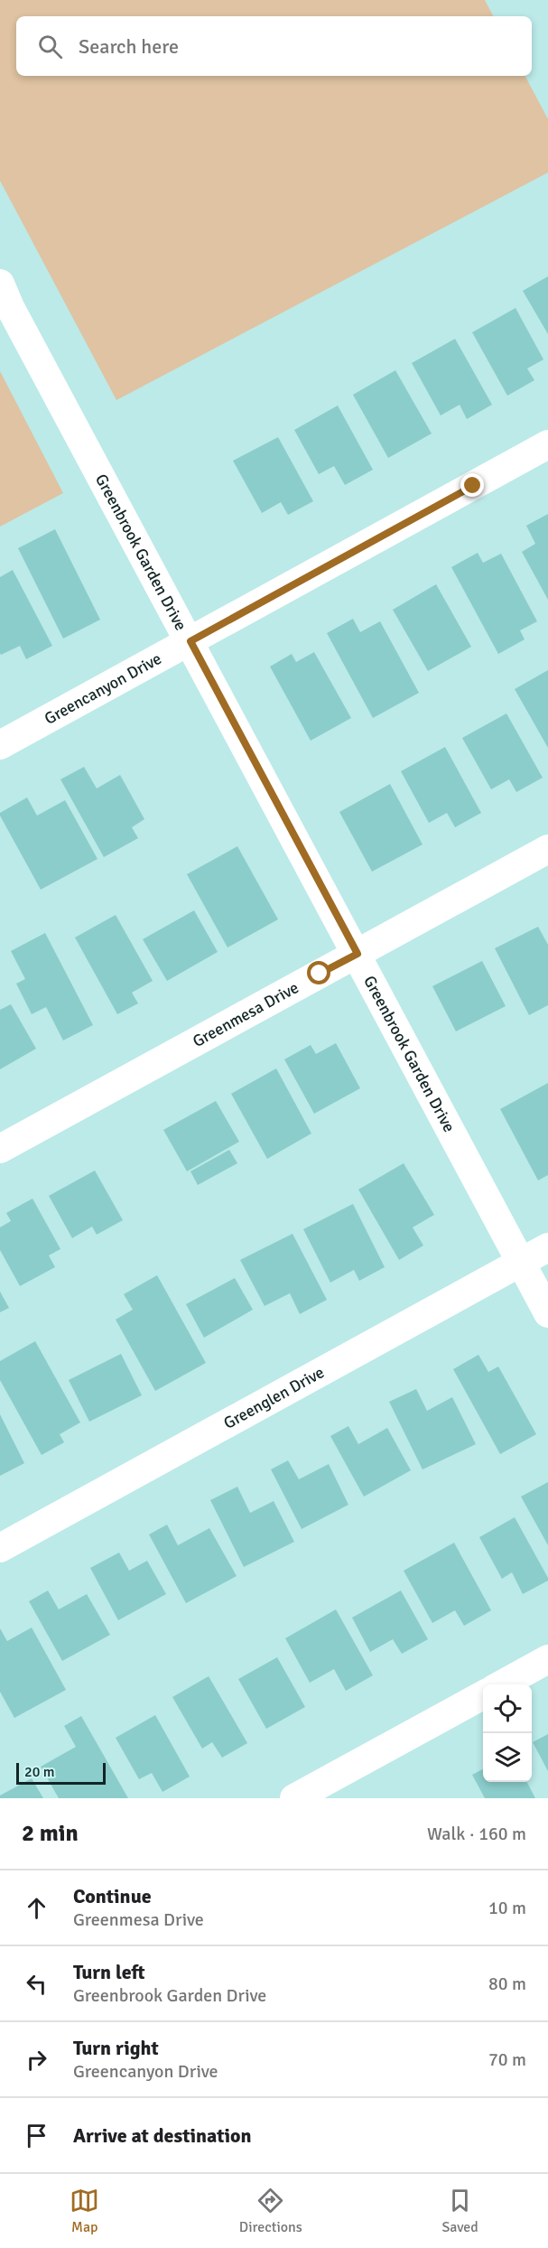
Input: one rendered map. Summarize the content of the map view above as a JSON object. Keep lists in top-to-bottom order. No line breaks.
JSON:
{"streets":{"street":["Greenbrook Garden Drive","Greencanyon Drive","Greenmesa Drive","Greenglen Drive"]},"crossings":[["Greenbrook Garden Drive","Greencanyon Drive"],["Greenbrook Garden Drive","Greenmesa Drive"],["Greenbrook Garden Drive","Greenglen Drive"]],"scale_bar":"20 m","page":{"search":"Search here","scale":"20 m","heading":["2 min","Walk · 160 m"],"list":[["Continue","Greenmesa Drive","10 m"],["Turn left","Greenbrook Garden Drive","80 m"],["Turn right","Greencanyon Drive","70 m"],"Arrive at destination"],"nav":["Map","Directions","Saved"]}}
